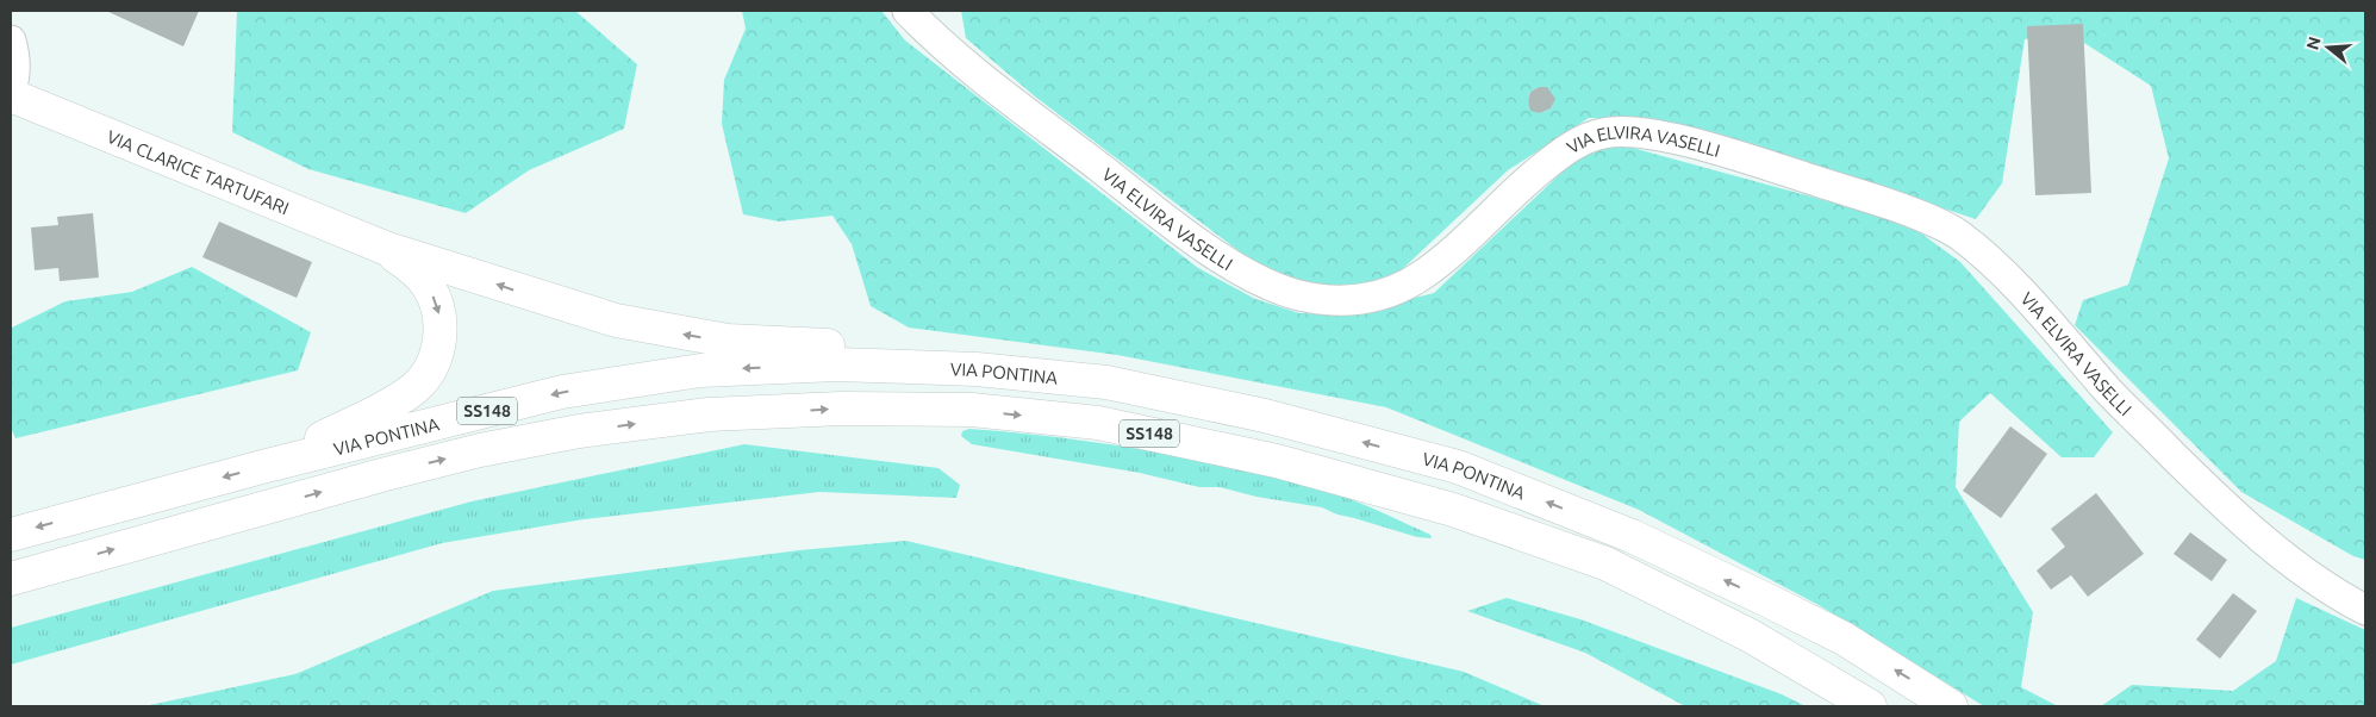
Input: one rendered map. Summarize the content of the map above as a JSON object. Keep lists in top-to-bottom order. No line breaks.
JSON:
{"streets":{"main road":["VIA CLARICE TARTUFARI","VIA PONTINA","SS148"],"street":["VIA ELVIRA VASELLI"]},"north":"left"}
